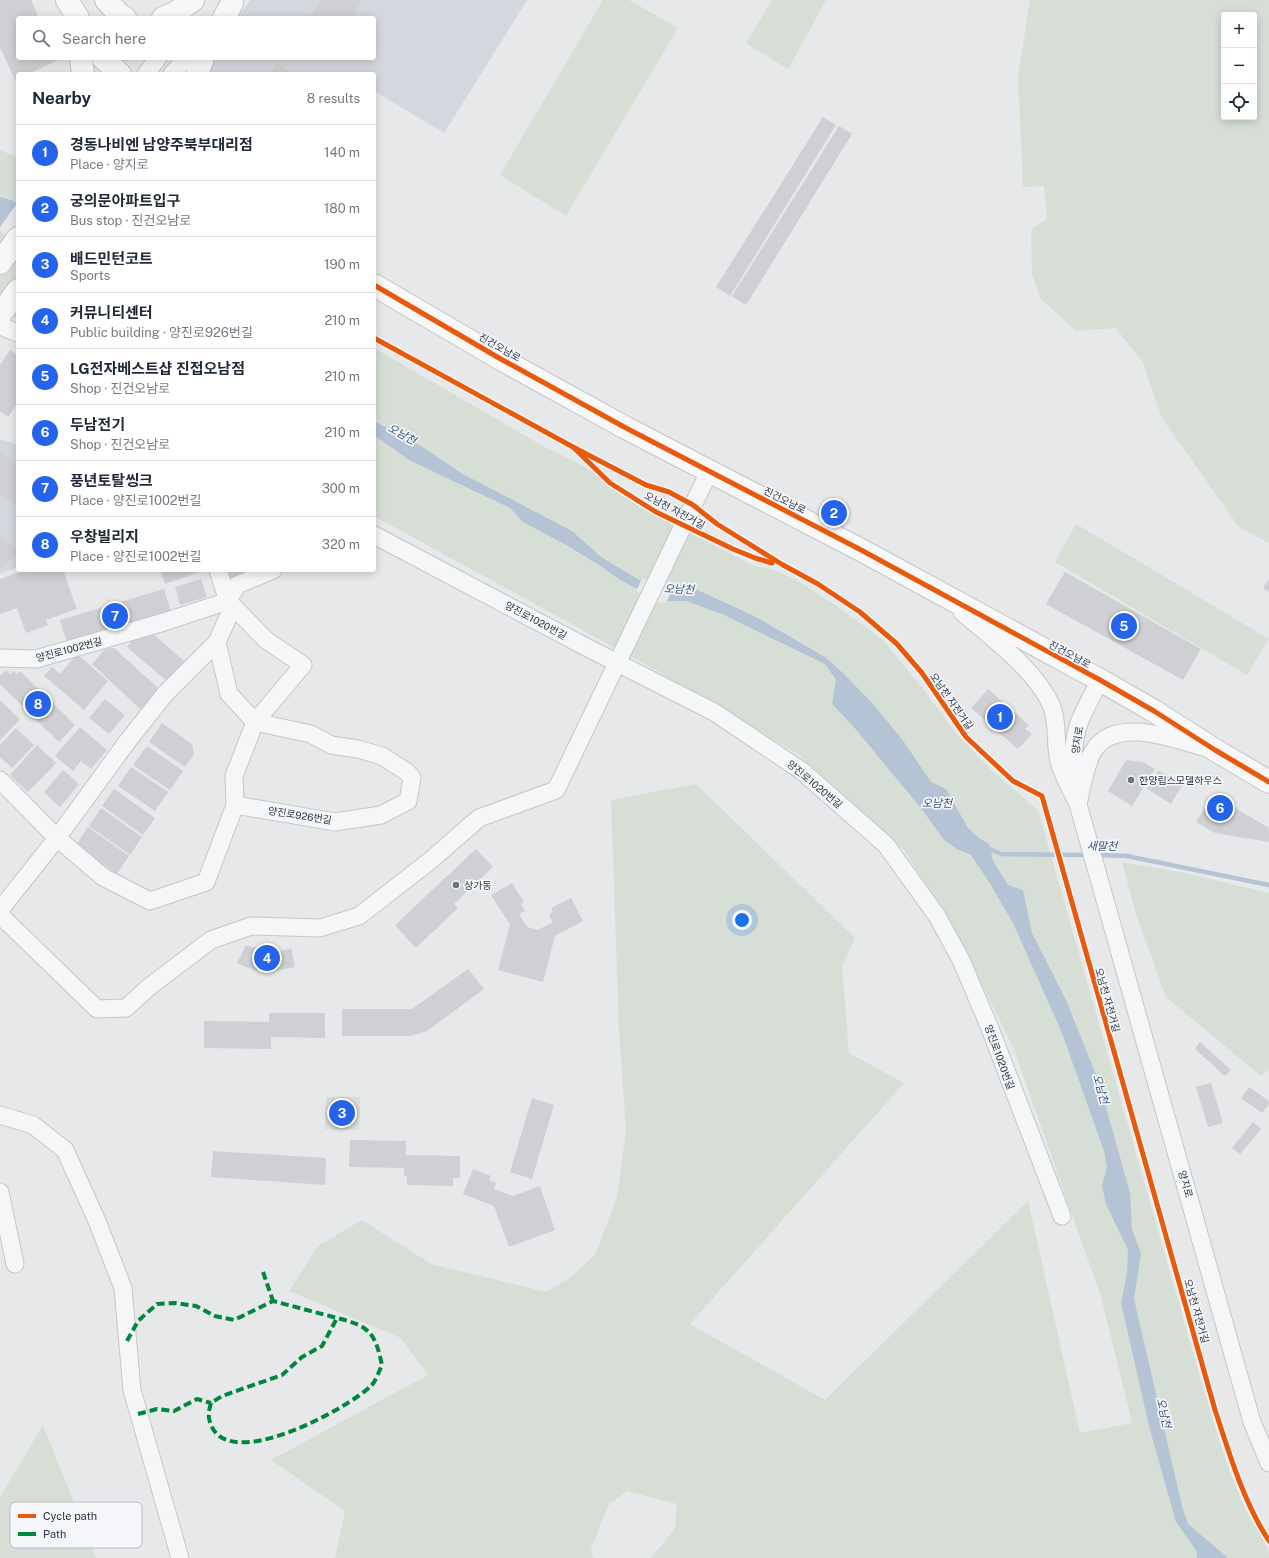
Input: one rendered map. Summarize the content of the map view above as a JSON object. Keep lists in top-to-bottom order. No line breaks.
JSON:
{"streets":{"main road":["진건오남로"],"street":["양진로1020번길","양진로1002번길","양지로","양진로926번길"],"cycle path":["오남천 자전거길"]},"crossings":[["진건오남로","양지로"]],"water":["오남천","새말천"],"places":["한양립스모델하우스","상가동"],"legend":["Cycle path","Path"],"page":{"map_buttons":["+","−"],"search":"Search here","heading":["Nearby","8 results"],"list":[{"mark":"1","name":"경동나비엔 남양주북부대리점","note":"Place · 양지로","value":"140 m"},{"mark":"2","name":"궁의문아파트입구","note":"Bus stop · 진건오남로","value":"180 m"},{"mark":"3","name":"배드민턴코트","note":"Sports","value":"190 m"},{"mark":"4","name":"커뮤니티센터","note":"Public building · 양진로926번길","value":"210 m"},{"mark":"5","name":"LG전자베스트샵 진접오남점","note":"Shop · 진건오남로","value":"210 m"},{"mark":"6","name":"두남전기","note":"Shop · 진건오남로","value":"210 m"},{"mark":"7","name":"풍년토탈씽크","note":"Place · 양진로1002번길","value":"300 m"},{"mark":"8","name":"우창빌리지","note":"Place · 양진로1002번길","value":"320 m"}],"pins":["2","7","5","8","1","6","4","3"]}}
